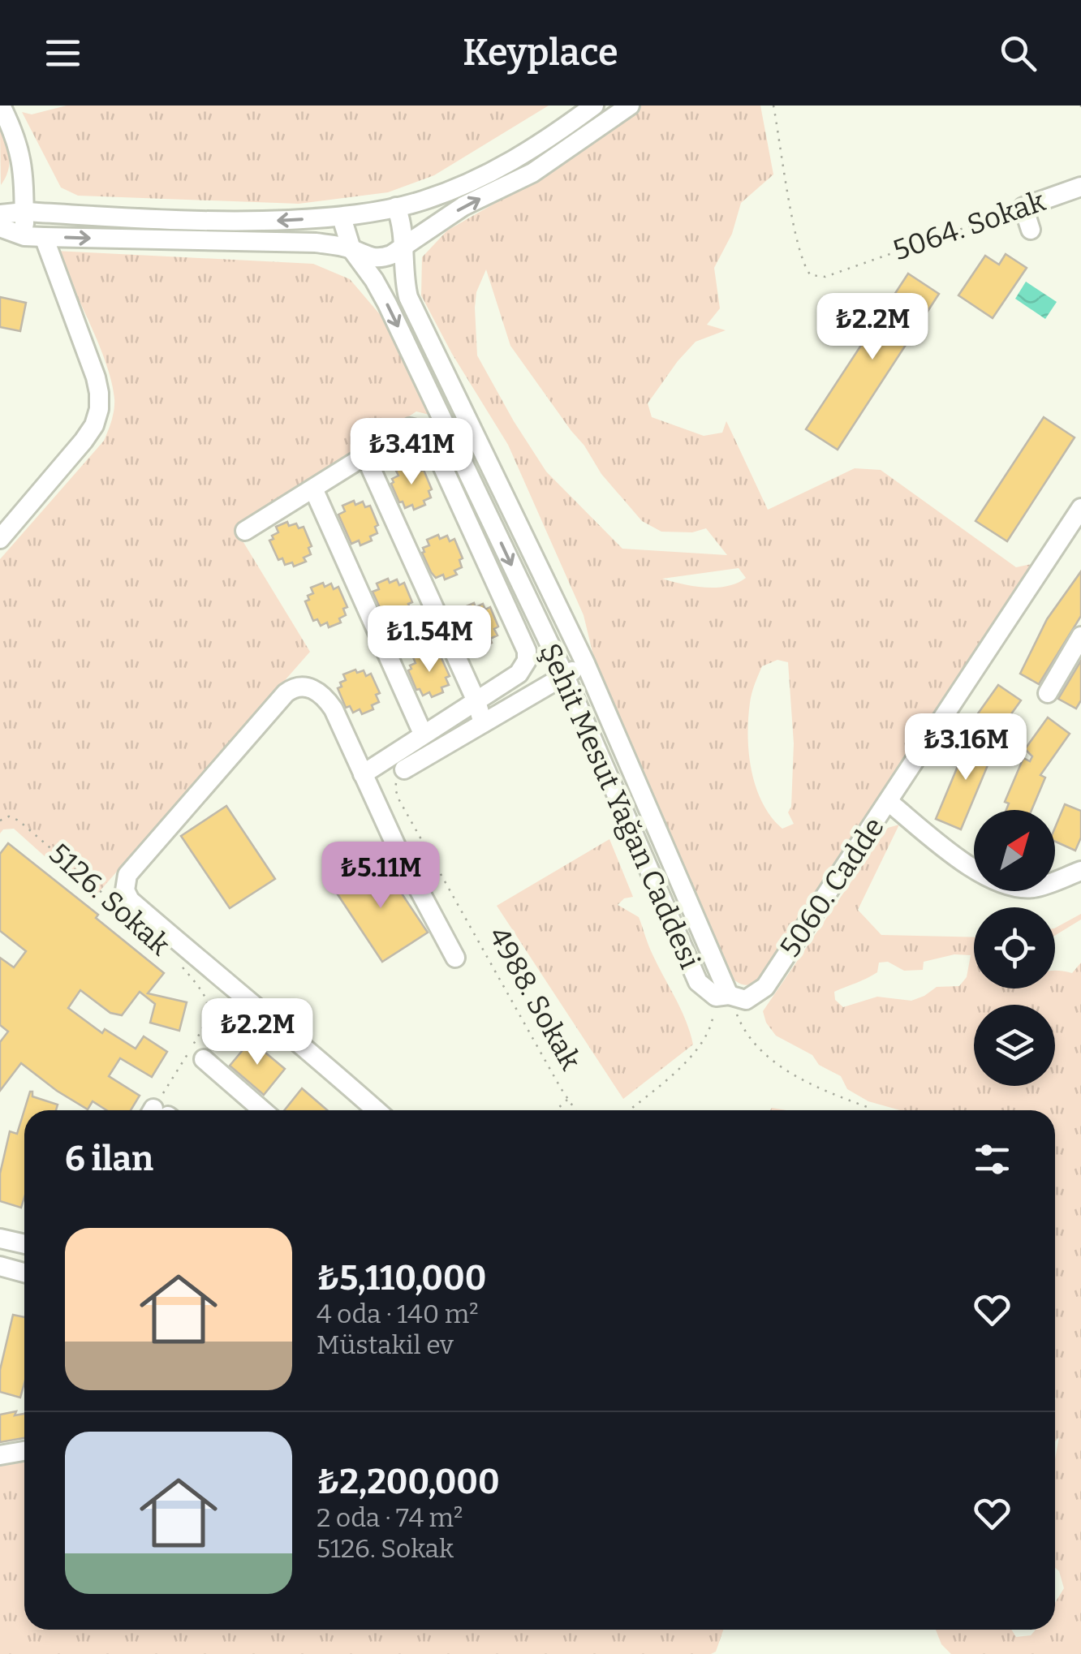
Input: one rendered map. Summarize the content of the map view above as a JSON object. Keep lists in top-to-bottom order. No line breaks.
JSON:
{"streets":{"street":["5064. Sokak","Şehit Mesut Yağan Caddesi","5060. Cadde"],"path":["5126. Sokak","4988. Sokak"]},"crossings":[["Şehit Mesut Yağan Caddesi","5060. Cadde"]],"north":"top right","page":{"header":"Keyplace","price":["₺2.2M","₺3.41M","₺1.54M","₺3.16M","₺5.11M","₺2.2M"],"heading":"6 ilan","list":[{"name":"₺5,110,000","note":"4 oda · 140 m² · Müstakil ev"},{"name":"₺2,200,000","note":"2 oda · 74 m² · 5126. Sokak"}]}}
